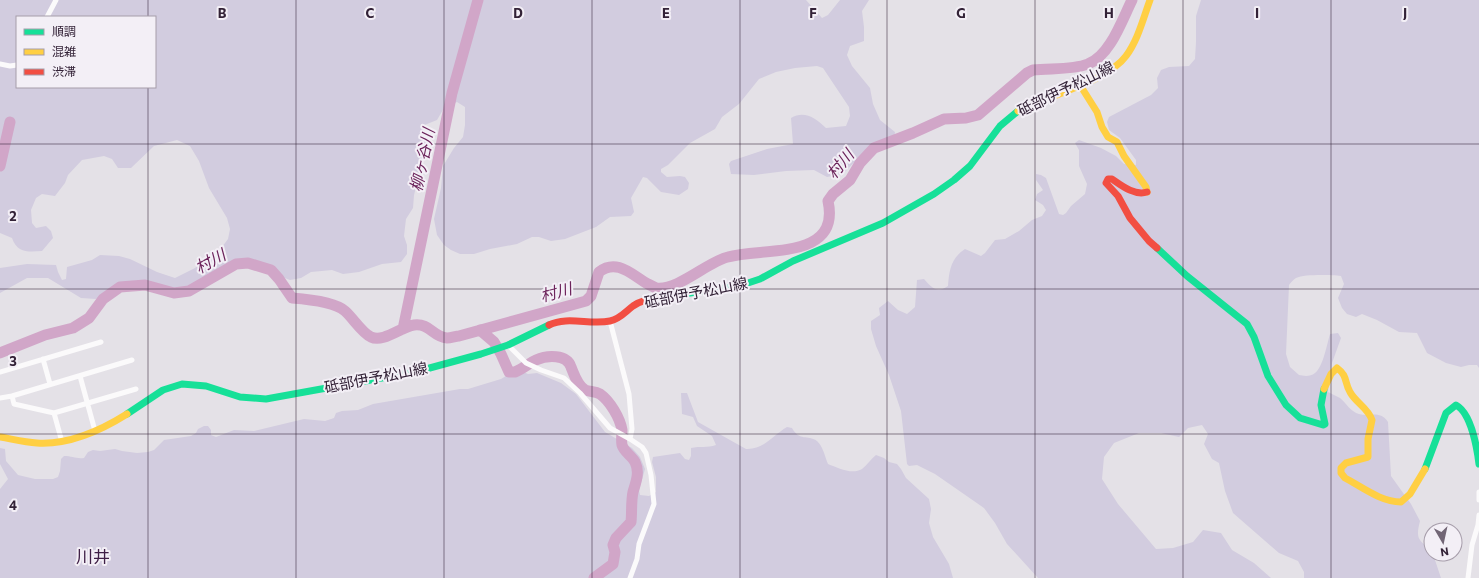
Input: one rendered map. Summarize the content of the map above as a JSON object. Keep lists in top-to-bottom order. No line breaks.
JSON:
{"streets":{"main road":["砥部伊予松山線"]},"districts":["川井"],"water":["柳ヶ谷川","村川"],"legend":["順調","混雑","渋滞"],"north":"bottom","grid":{"columns":["B","C","D","E","F","G","H","I","J"],"rows":["2","3","4"]}}
